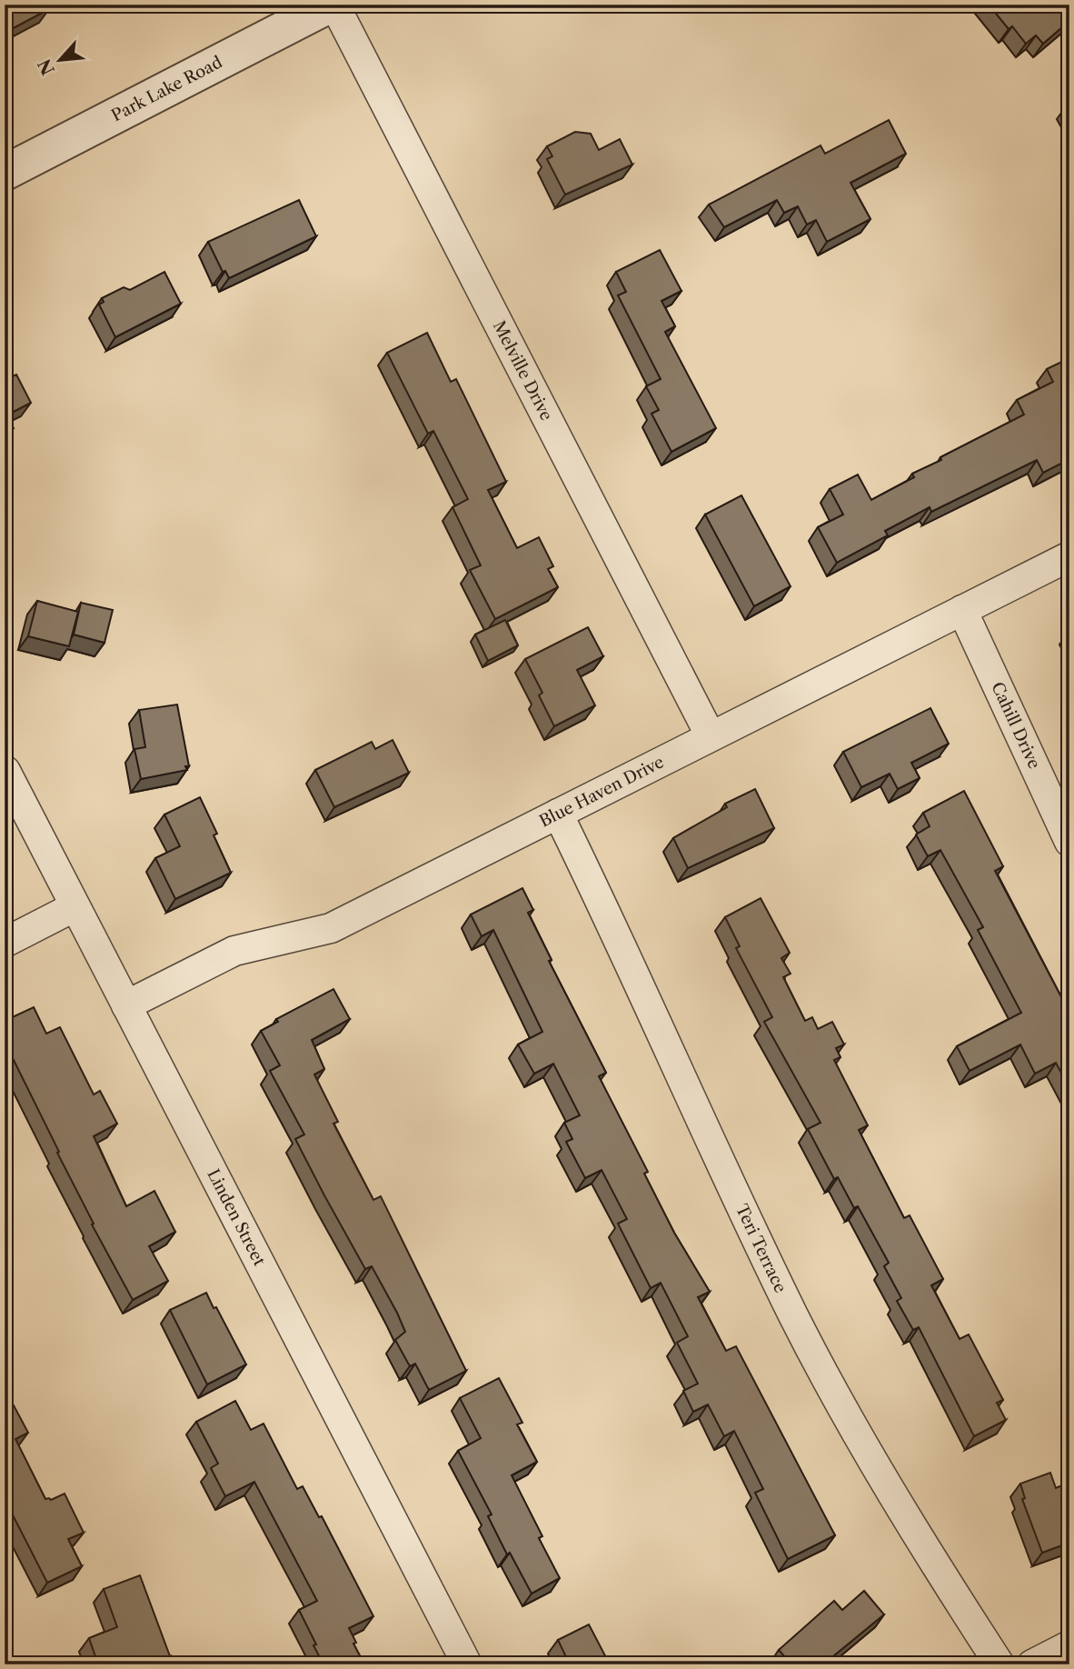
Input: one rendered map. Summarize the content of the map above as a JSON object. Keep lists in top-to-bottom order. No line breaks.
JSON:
{"streets":{"street":["Park Lake Road","Melville Drive","Cahill Drive","Blue Haven Drive","Linden Street","Teri Terrace"]},"crossings":[["Park Lake Road","Melville Drive"],["Melville Drive","Blue Haven Drive"],["Cahill Drive","Blue Haven Drive"],["Blue Haven Drive","Linden Street"],["Blue Haven Drive","Teri Terrace"]],"north":"bottom left"}
